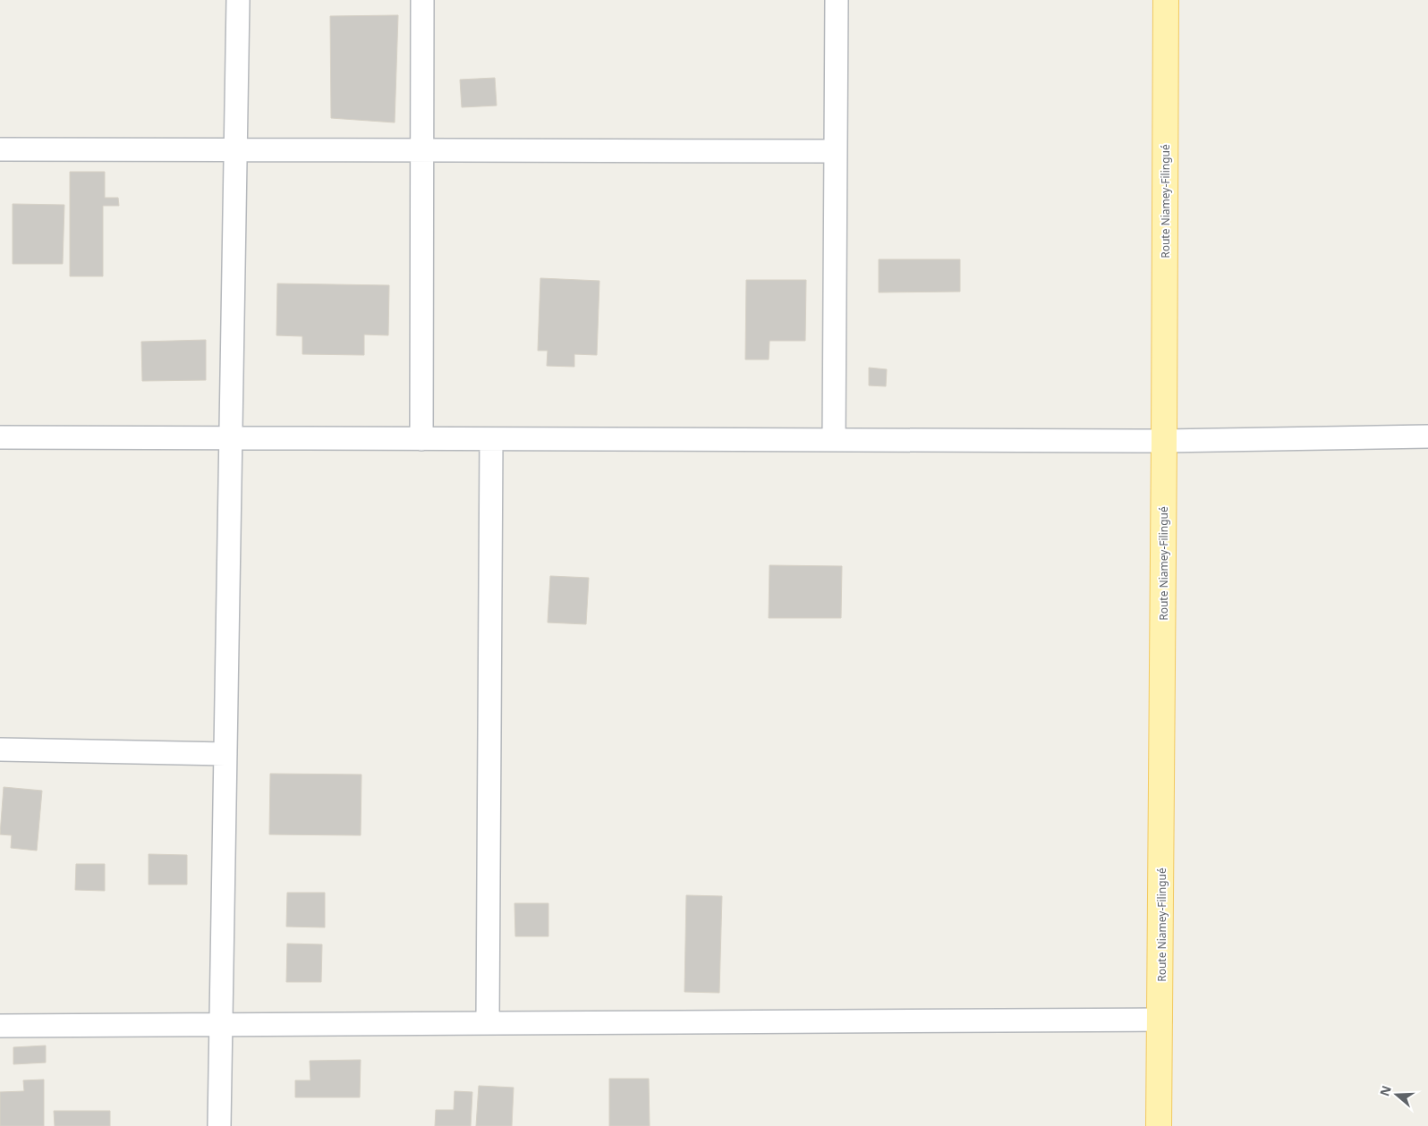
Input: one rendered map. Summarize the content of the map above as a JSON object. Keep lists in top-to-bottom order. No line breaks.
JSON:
{"streets":{"main road":["Route Niamey-Filingué"]},"north":"left"}
